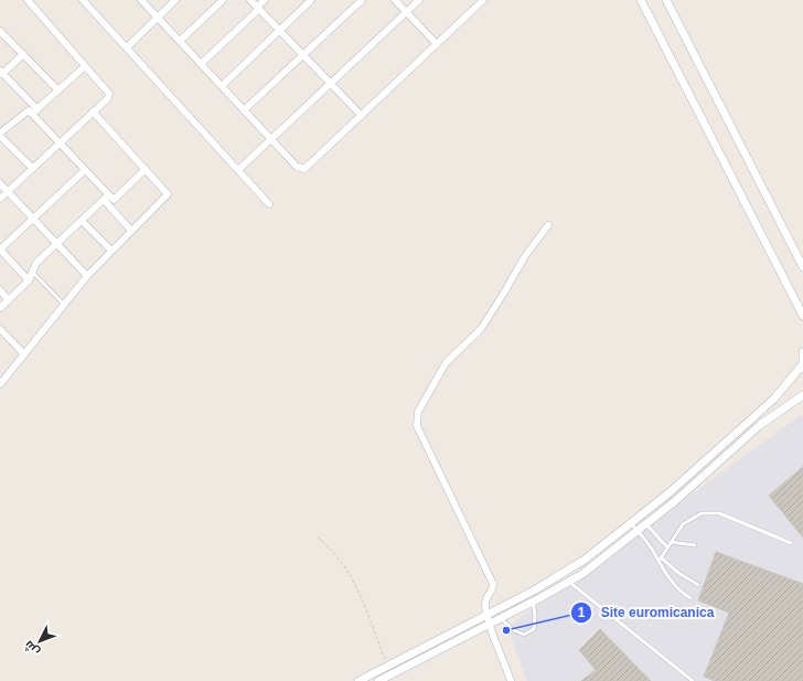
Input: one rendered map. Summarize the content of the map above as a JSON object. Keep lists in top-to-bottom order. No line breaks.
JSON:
{"places":["Site euromicanica"],"north":"bottom left"}
